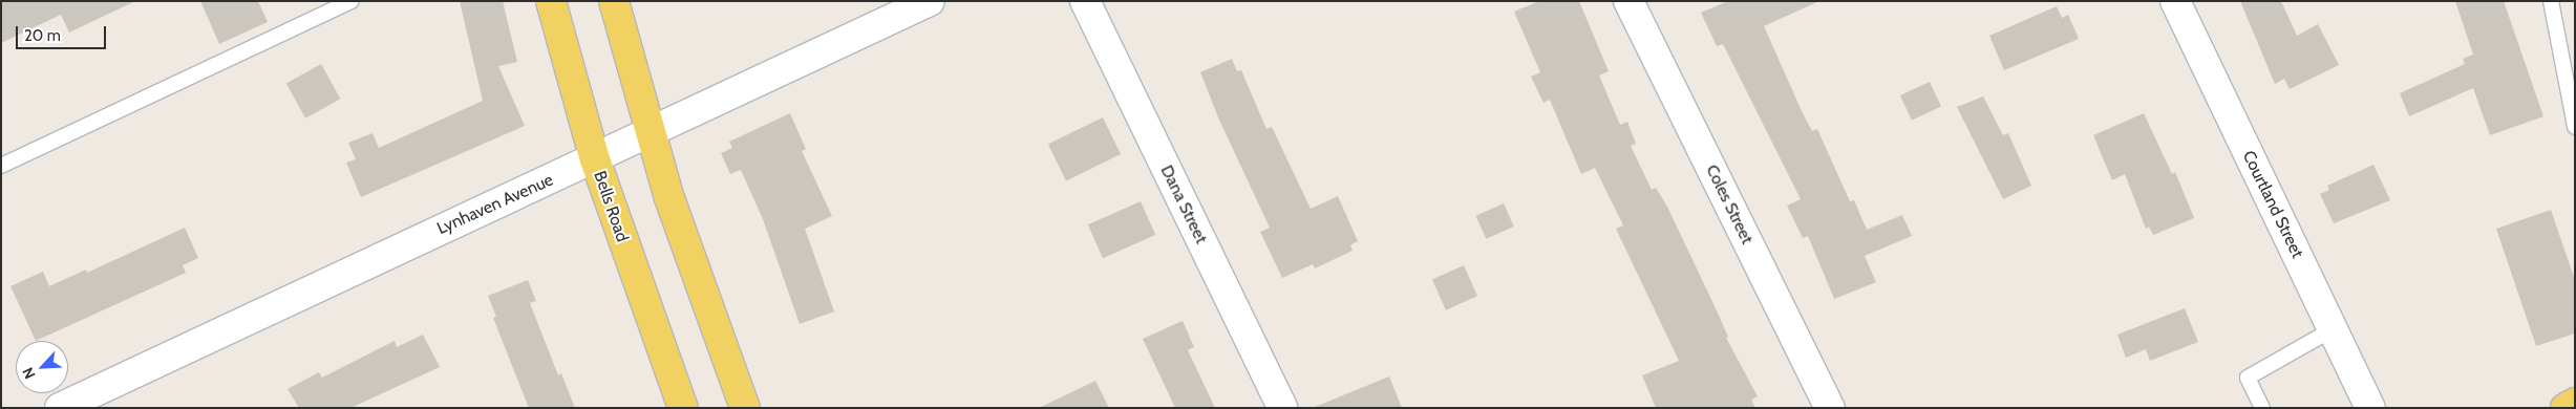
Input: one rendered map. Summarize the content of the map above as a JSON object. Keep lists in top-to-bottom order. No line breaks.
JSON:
{"streets":{"main road":["Bells Road"],"street":["Lynhaven Avenue","Dana Street","Coles Street","Courtland Street"]},"crossings":[["Lynhaven Avenue","Bells Road"]],"scale_bar":"20 m","north":"bottom left"}
